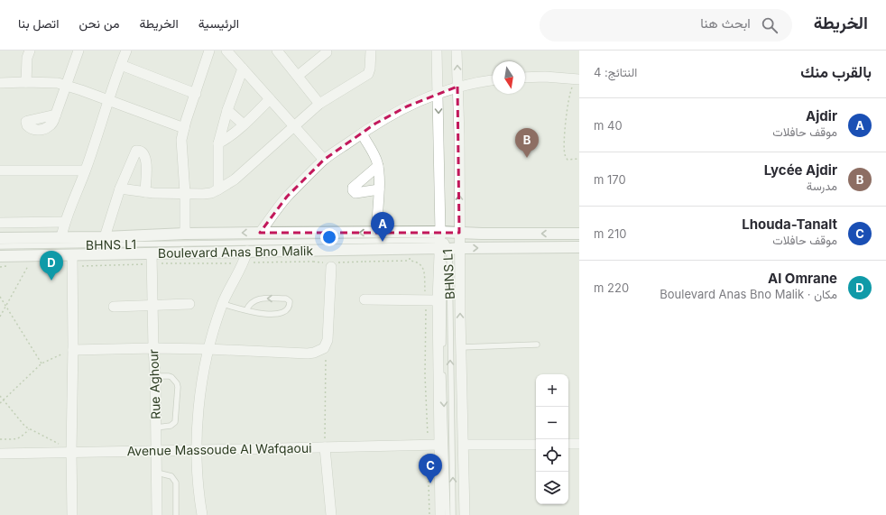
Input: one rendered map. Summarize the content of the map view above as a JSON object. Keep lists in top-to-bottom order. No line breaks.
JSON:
{"streets":{"street":["Boulevard Anas Bno Malik","Rue Aghour","Avenue Massoude Al Wafqaoui"],"lane":["BHNS L1"]},"crossings":[["BHNS L1","Boulevard Anas Bno Malik"],["Boulevard Anas Bno Malik","Rue Aghour"],["Rue Aghour","Avenue Massoude Al Wafqaoui"]],"north":"bottom","page":{"header":"الخريطة","search":"ابحث هنا","nav":["الرئيسية","الخريطة","من نحن","اتصل بنا"],"heading":["بالقرب منك","النتائج: 4"],"list":[{"mark":"A","name":"Ajdir","note":"موقف حافلات","value":"40 m"},{"mark":"B","name":"Lycée Ajdir","note":"مدرسة","value":"170 m"},{"mark":"C","name":"Lhouda-Tanalt","note":"موقف حافلات","value":"210 m"},{"mark":"D","name":"Al Omrane","note":"مكان · Boulevard Anas Bno Malik","value":"220 m"}],"pins":["B","A","D","C"],"map_buttons":["+","−"]}}
